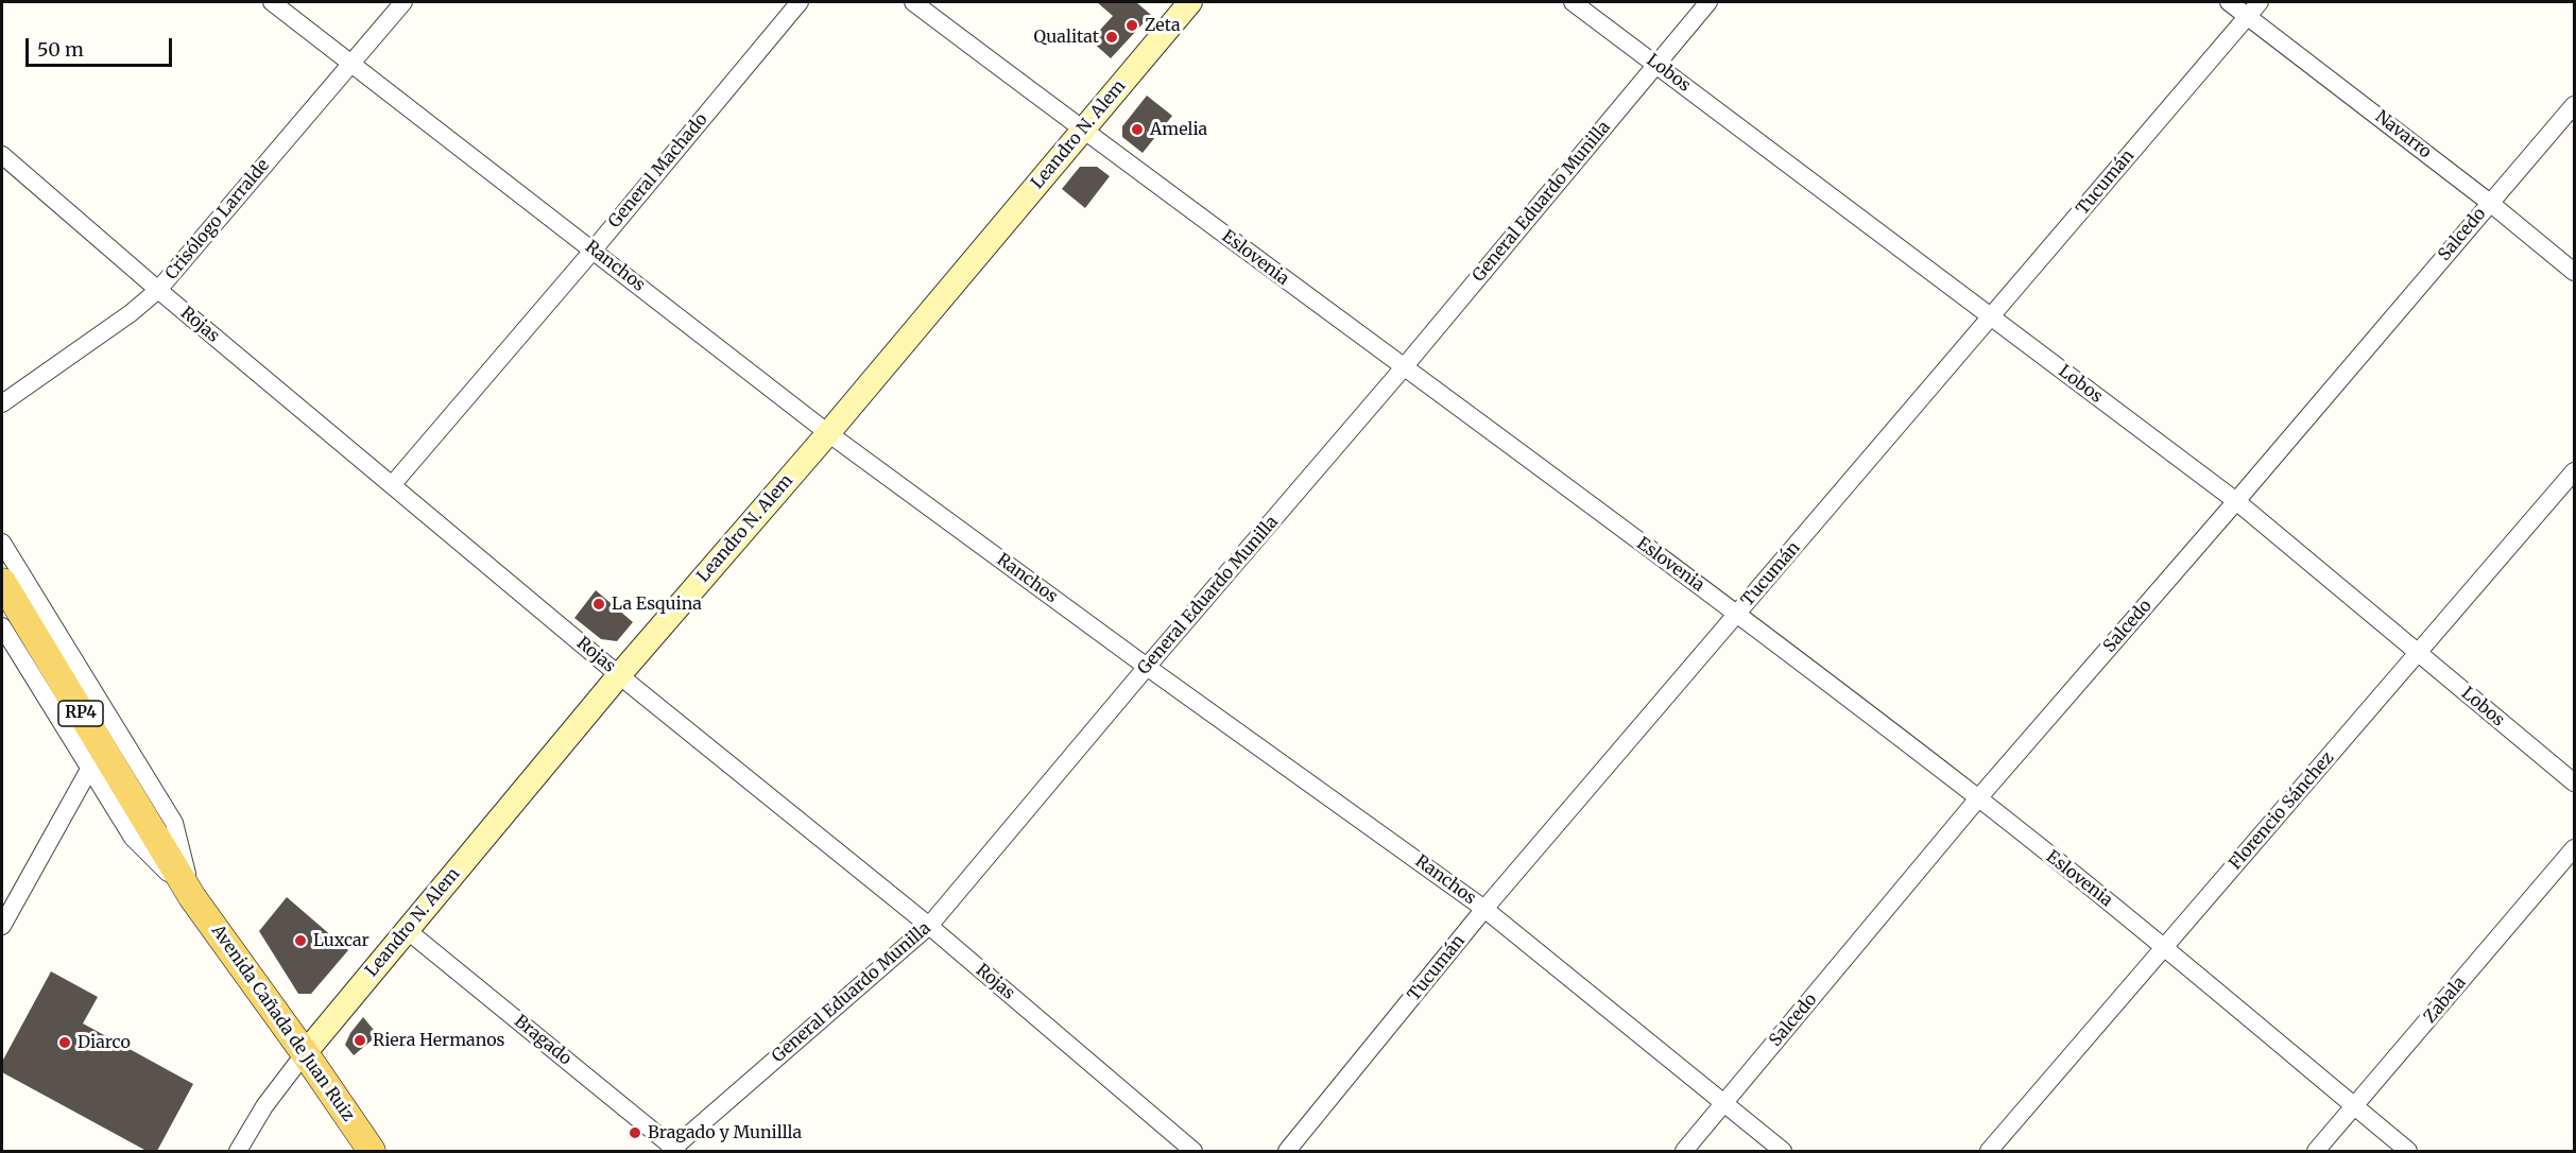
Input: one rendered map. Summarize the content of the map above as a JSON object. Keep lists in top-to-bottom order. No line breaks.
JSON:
{"streets":{"main road":["RP4","Avenida Cañada de Juan Ruiz"],"street":["Lobos","Leandro N. Alem","Navarro","General Machado","Tucumán","General Eduardo Munilla","Crisólogo Larralde","Salcedo","Eslovenia","Ranchos","Rojas","Florencio Sánchez","Zabala","Bragado"]},"crossings":[["Lobos","Tucumán"],["Lobos","General Eduardo Munilla"],["Lobos","Salcedo"],["Lobos","Florencio Sánchez"],["Leandro N. Alem","Eslovenia"],["Leandro N. Alem","Ranchos"],["Leandro N. Alem","Rojas"],["Leandro N. Alem","Avenida Cañada de Juan Ruiz"],["Leandro N. Alem","Bragado"],["Navarro","Tucumán"],["Navarro","Salcedo"],["General Machado","Ranchos"],["General Machado","Rojas"],["Tucumán","Eslovenia"],["Tucumán","Ranchos"],["General Eduardo Munilla","Eslovenia"],["General Eduardo Munilla","Ranchos"],["General Eduardo Munilla","Rojas"],["General Eduardo Munilla","Bragado"],["Crisólogo Larralde","Ranchos"],["Crisólogo Larralde","Rojas"],["Salcedo","Eslovenia"],["Salcedo","Ranchos"],["Eslovenia","Florencio Sánchez"],["Eslovenia","Zabala"]],"places":["Zeta","Qualitat","Amelia","La Esquina","Luxcar","Riera Hermanos","Diarco","Bragado y Munillla"],"scale_bar":"50 m"}
